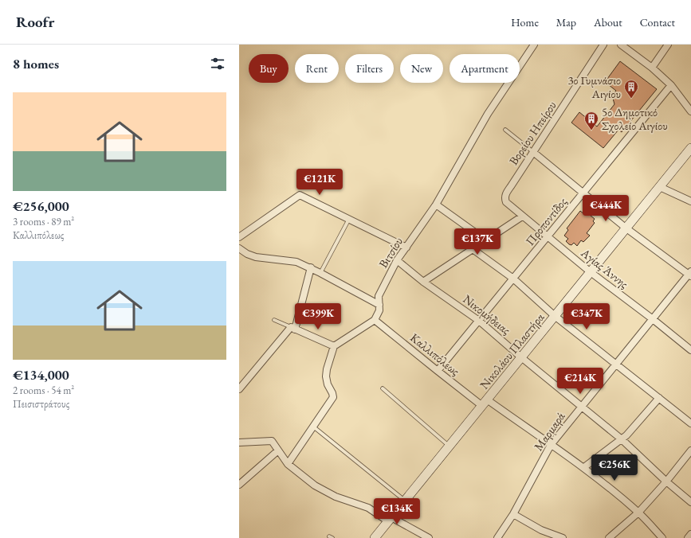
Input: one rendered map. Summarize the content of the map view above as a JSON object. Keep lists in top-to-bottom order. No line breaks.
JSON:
{"streets":{"main road":["Νικολάου Πλαστήρα"],"street":["Βορείου Ηπείρου","Προποντίδος","Βιτσίου","Αγίας Άννης","Νικομήδειας","Καλλιπόλεως","Μαρμαρά"]},"crossings":[["Βορείου Ηπείρου","Αγίας Άννης"],["Προποντίδος","Αγίας Άννης"],["Προποντίδος","Νικομήδειας"],["Προποντίδος","Καλλιπόλεως"],["Βιτσίου","Νικομήδειας"],["Βιτσίου","Καλλιπόλεως"],["Αγίας Άννης","Νικολάου Πλαστήρα"],["Αγίας Άννης","Μαρμαρά"],["Νικομήδειας","Νικολάου Πλαστήρα"],["Νικομήδειας","Μαρμαρά"],["Νικολάου Πλαστήρα","Καλλιπόλεως"],["Καλλιπόλεως","Μαρμαρά"]],"places":{"building":["3ο Γυμνάσιο Αιγίου","5ο Δημοτικό Σχολείο Αιγίου"]},"page":{"header":"Roofr","nav":["Home","Map","About","Contact"],"heading":"8 homes","chip":["Buy","Rent","Filters","New","Apartment"],"list":[{"name":"€256,000","note":"3 rooms · 89 m² · Καλλιπόλεως"},{"name":"€134,000","note":"2 rooms · 54 m² · Πεισιστράτους"}],"price":["€121K","€444K","€137K","€399K","€347K","€214K","€256K","€134K"]}}
